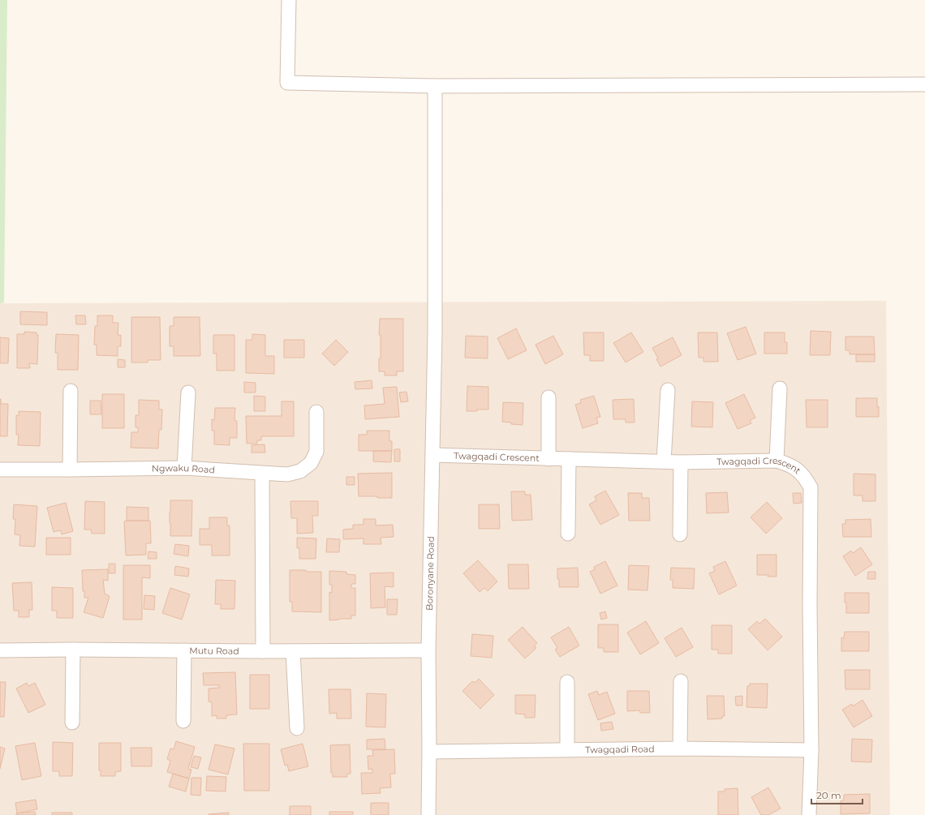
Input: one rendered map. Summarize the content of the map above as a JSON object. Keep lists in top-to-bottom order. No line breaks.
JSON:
{"streets":{"street":["Twagqadi Crescent","Ngwaku Road","Boronyane Road","Mutu Road","Twagqadi Road"]},"crossings":[["Twagqadi Crescent","Boronyane Road"],["Twagqadi Crescent","Twagqadi Road"],["Boronyane Road","Mutu Road"],["Boronyane Road","Twagqadi Road"]],"scale_bar":"20 m"}
